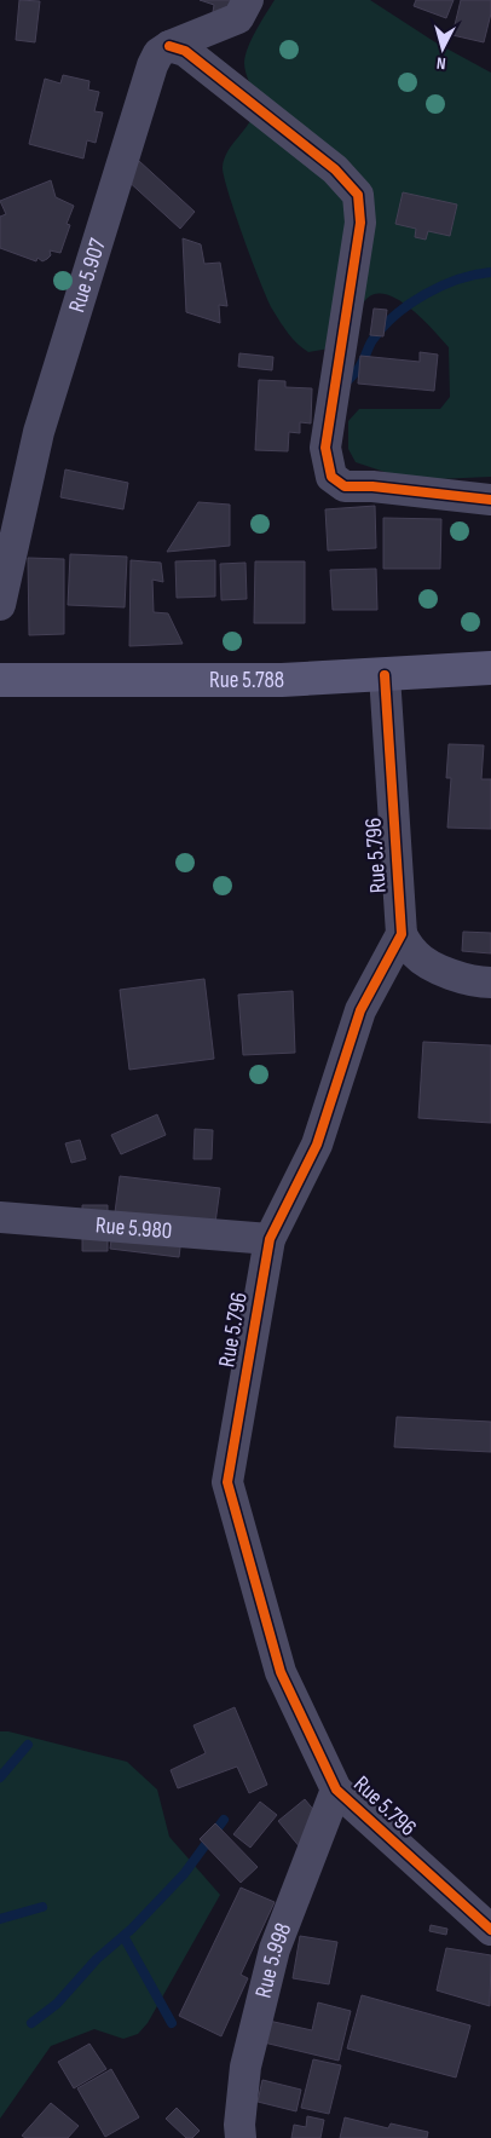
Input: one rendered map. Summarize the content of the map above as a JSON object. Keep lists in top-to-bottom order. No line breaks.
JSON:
{"streets":{"street":["Rue 5.907","Rue 5.788","Rue 5.796","Rue 5.980","Rue 5.998"]},"crossings":[["Rue 5.788","Rue 5.796"],["Rue 5.796","Rue 5.980"],["Rue 5.796","Rue 5.998"]],"north":"bottom"}
